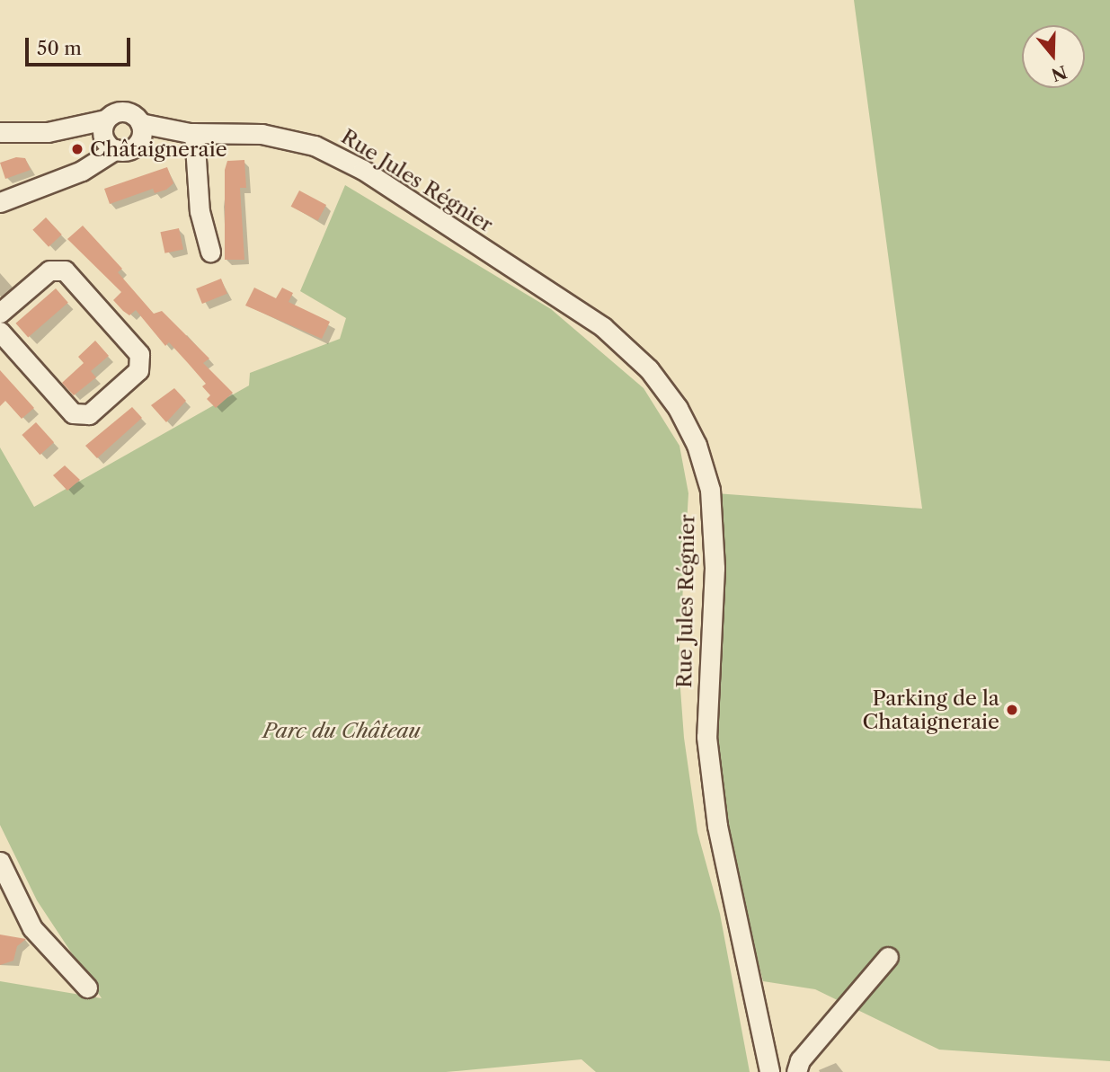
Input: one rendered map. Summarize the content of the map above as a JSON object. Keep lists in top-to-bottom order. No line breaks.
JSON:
{"streets":{"street":["Rue Jules Régnier"]},"parks":["Parc du Château"],"places":["Châtaigneraie","Parking de la Chataigneraie"],"scale_bar":"50 m","north":"bottom"}
